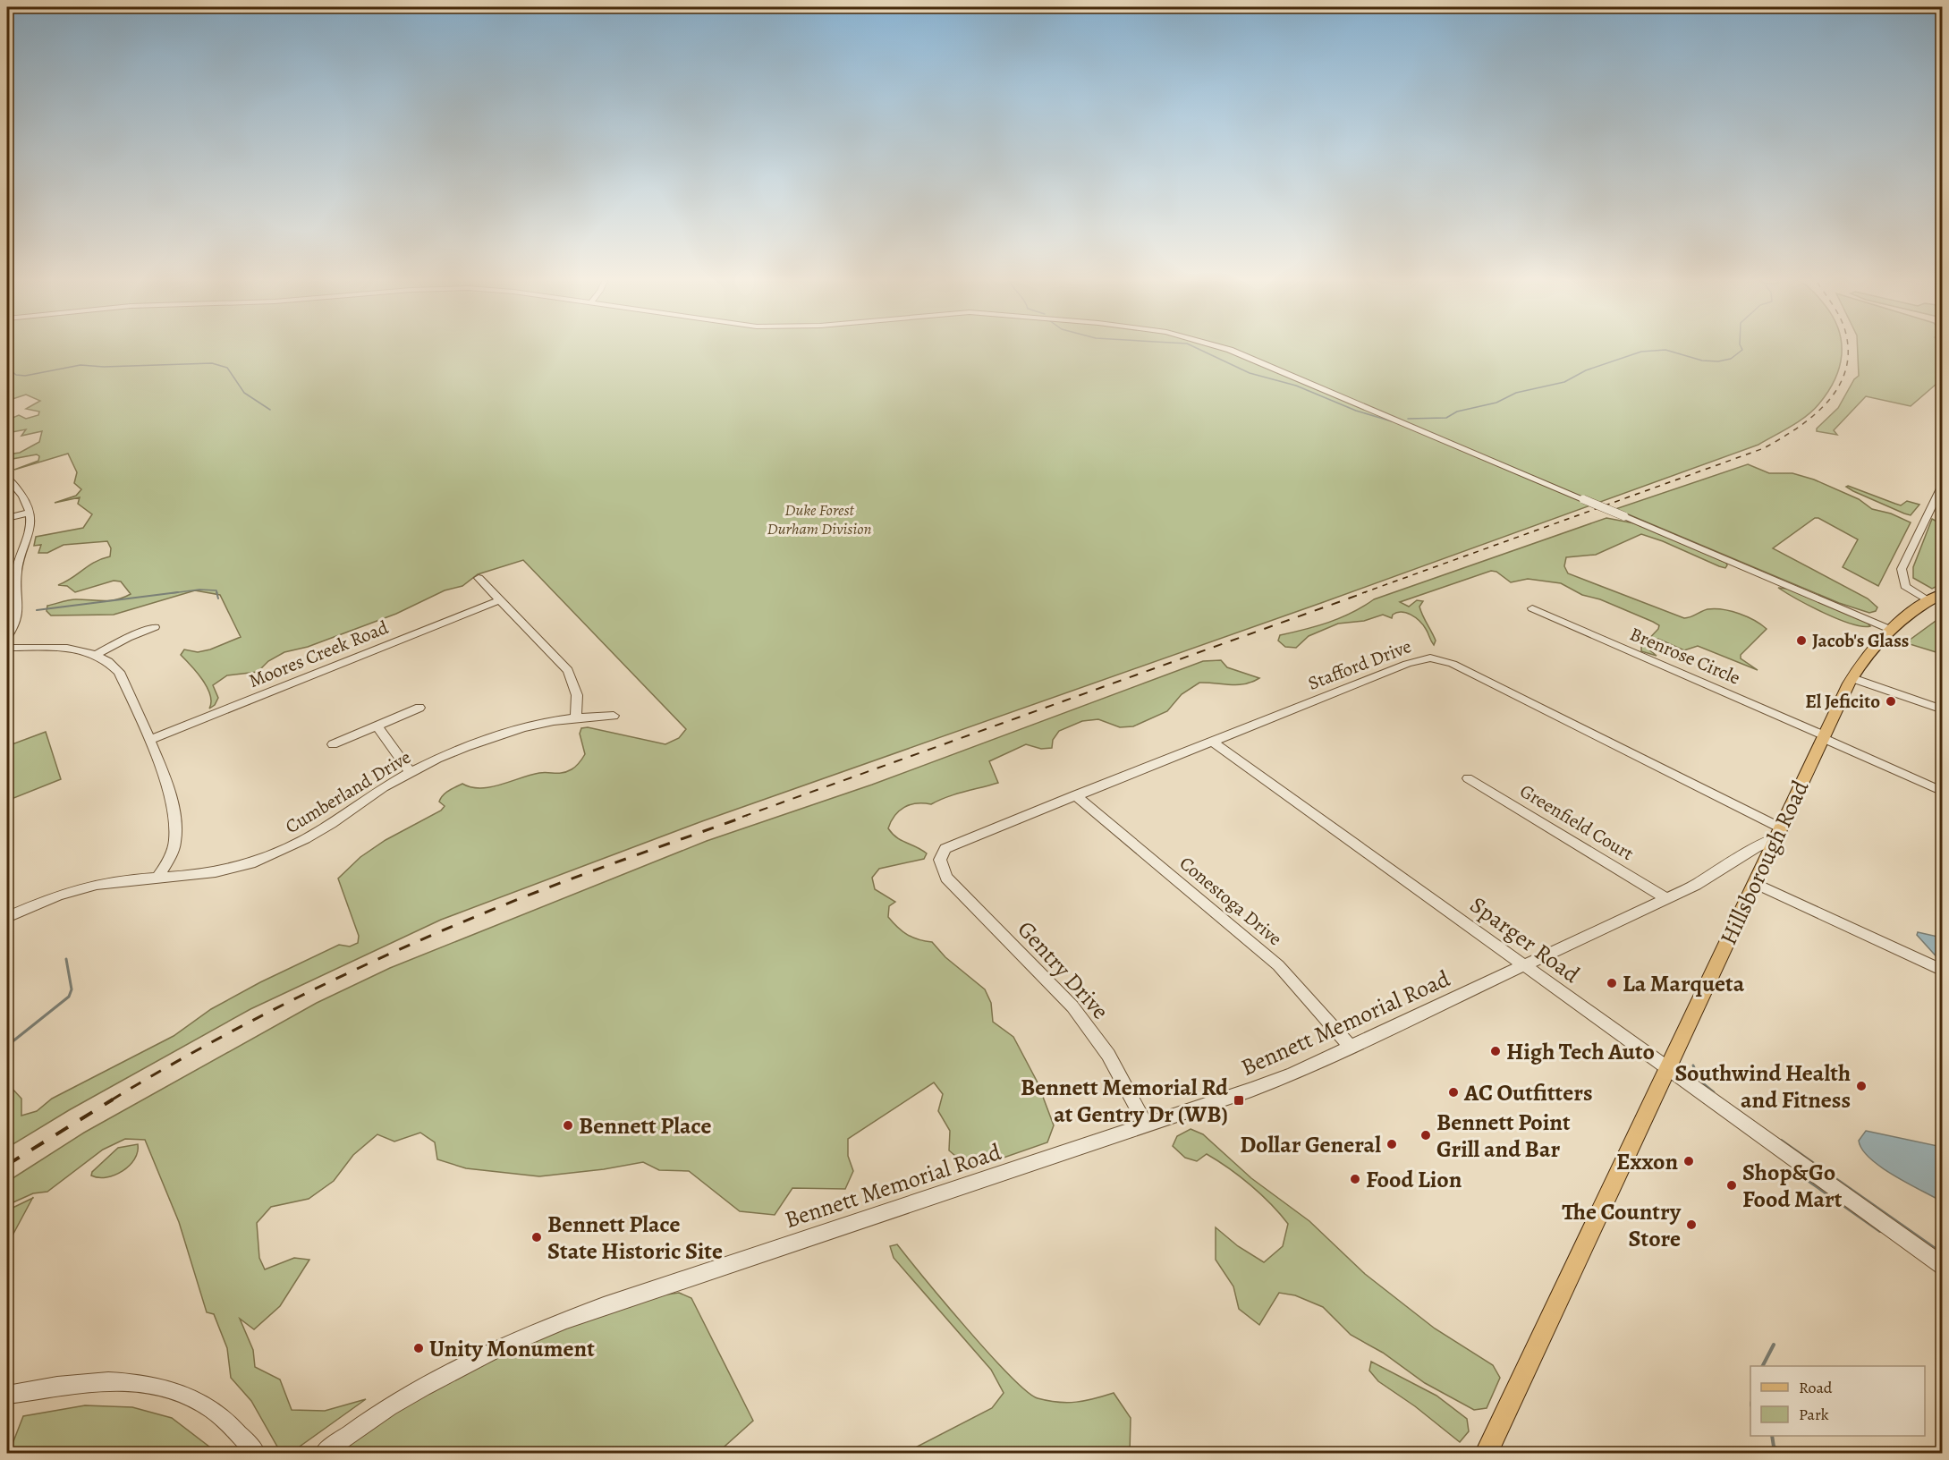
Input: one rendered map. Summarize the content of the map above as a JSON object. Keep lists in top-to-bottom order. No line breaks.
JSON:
{"streets":{"main road":["Hillsborough Road"],"street":["Moores Creek Road","Brenrose Circle","Stafford Drive","Cumberland Drive","Greenfield Court","Conestoga Drive","Sparger Road","Gentry Drive","Bennett Memorial Road"]},"crossings":[["Brenrose Circle","Hillsborough Road"],["Stafford Drive","Hillsborough Road"],["Stafford Drive","Conestoga Drive"],["Stafford Drive","Sparger Road"],["Stafford Drive","Gentry Drive"],["Stafford Drive","Bennett Memorial Road"],["Greenfield Court","Bennett Memorial Road"],["Hillsborough Road","Sparger Road"],["Hillsborough Road","Bennett Memorial Road"],["Conestoga Drive","Bennett Memorial Road"],["Sparger Road","Bennett Memorial Road"],["Gentry Drive","Bennett Memorial Road"]],"parks":["Duke Forest Durham Division"],"places":{"other":["Jacob's Glass","El Jeficito","La Marqueta","High Tech Auto","Southwind Health and Fitness","AC Outfitters","Bennett Place","Bennett Point Grill and Bar","Dollar General","Exxon","Food Lion","Shop&Go Food Mart","The Country Store","Bennett Place State Historic Site","Unity Monument"],"transit":["Bennett Memorial Rd at Gentry Dr (WB)"]},"legend":["Road","Park"]}
